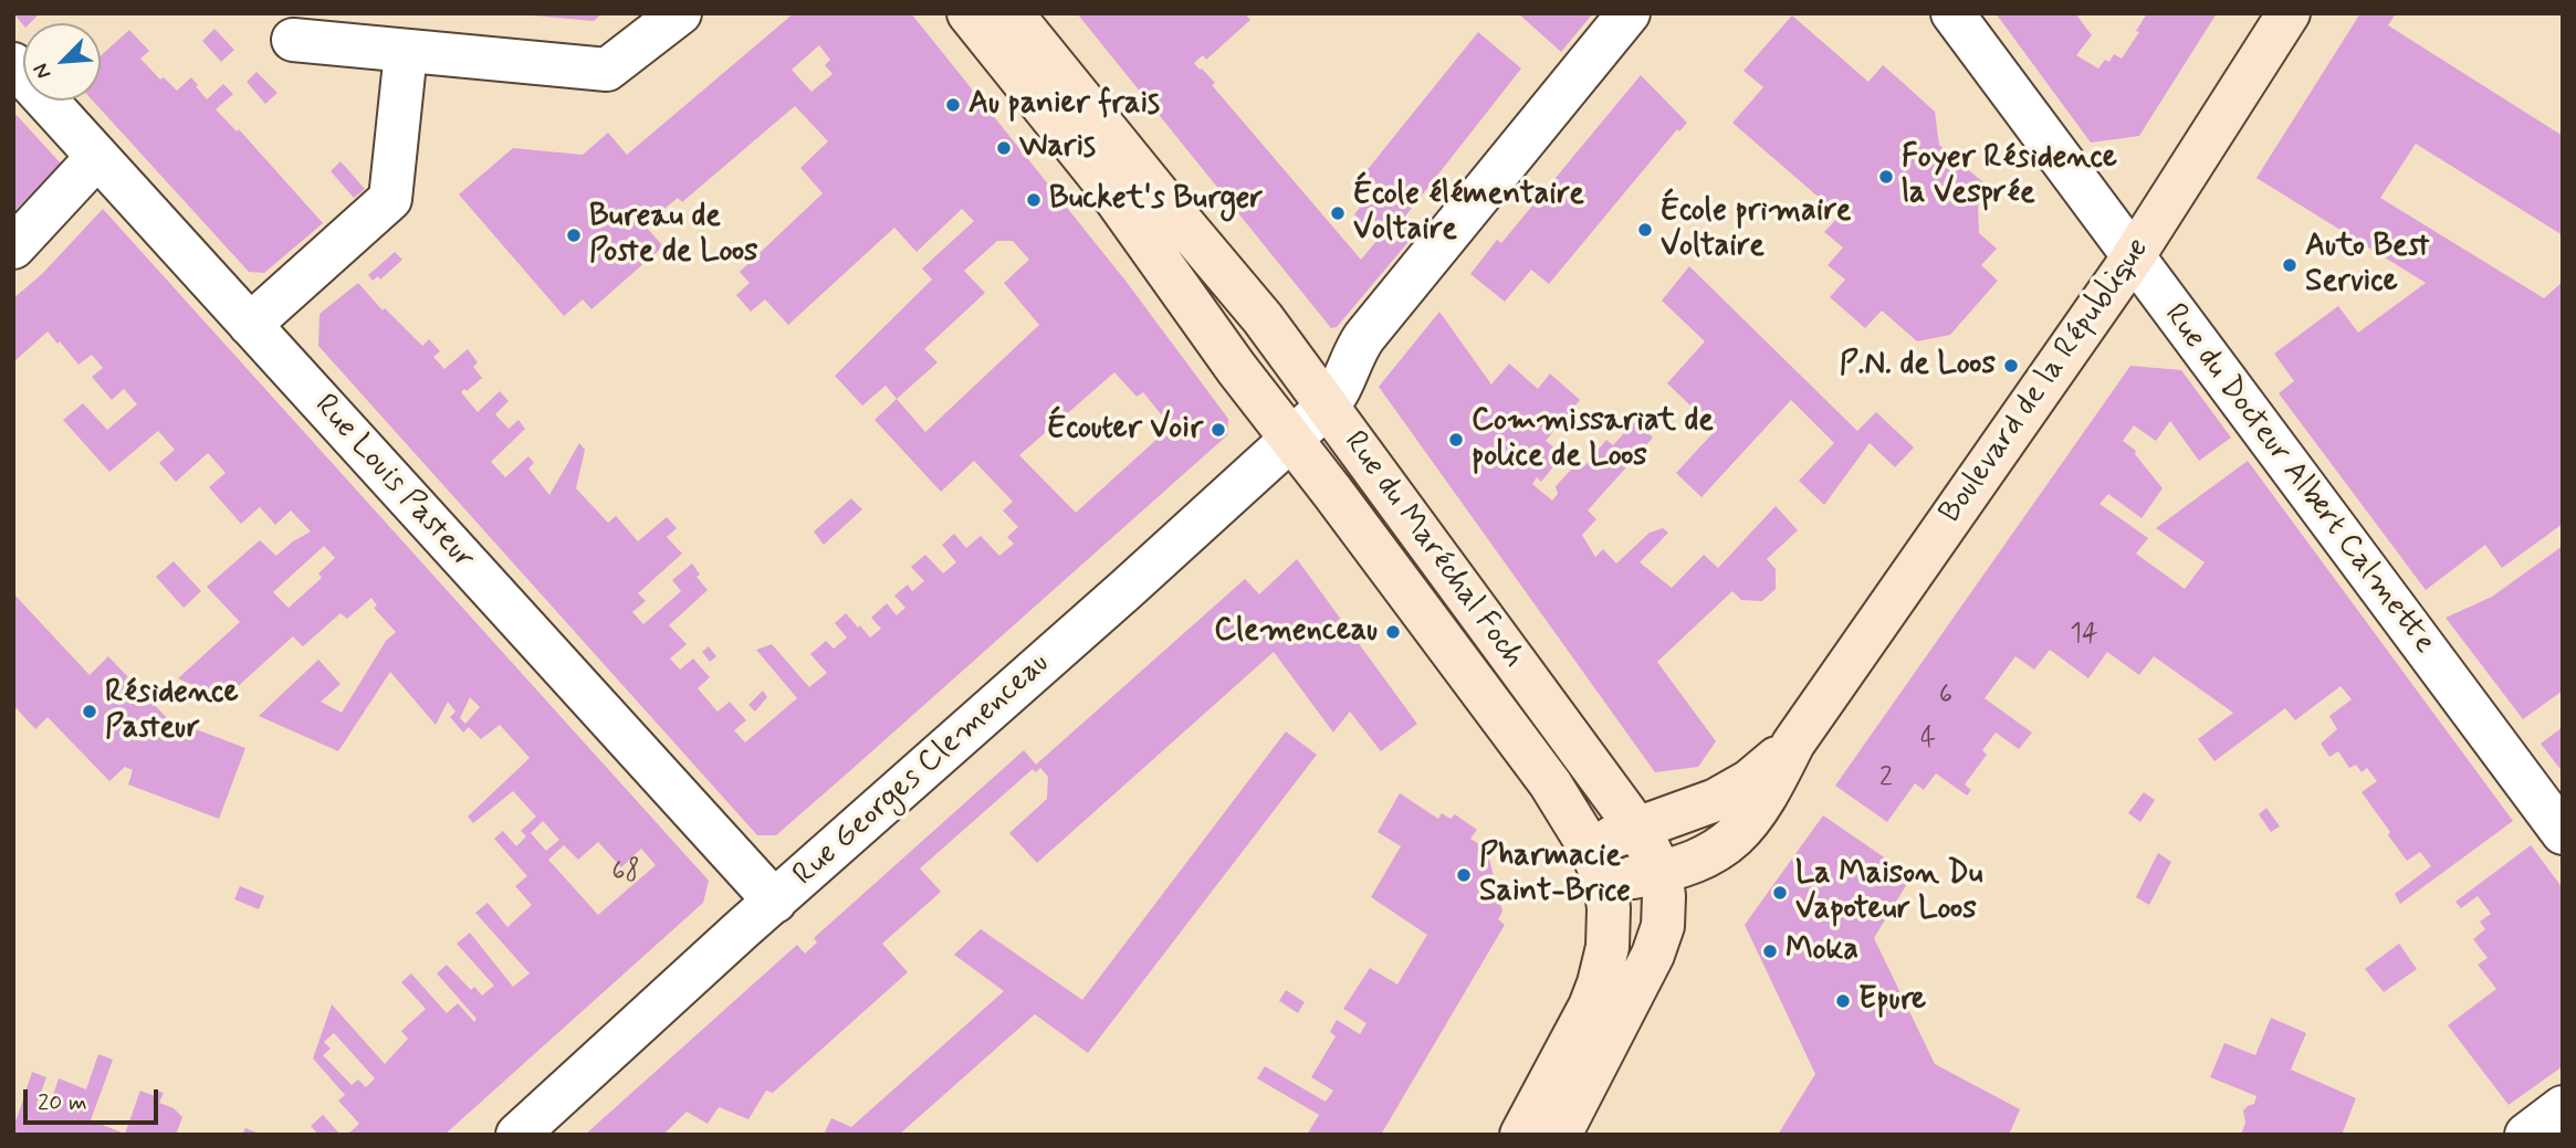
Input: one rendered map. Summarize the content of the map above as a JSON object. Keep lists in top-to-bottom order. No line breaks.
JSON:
{"streets":{"main road":["Boulevard de la République","Rue du Maréchal Foch"],"street":["Rue du Docteur Albert Calmette","Rue Louis Pasteur","Rue Georges Clemenceau"]},"crossings":[["Boulevard de la République","Rue du Docteur Albert Calmette"],["Boulevard de la République","Rue du Maréchal Foch"],["Rue Louis Pasteur","Rue Georges Clemenceau"],["Rue du Maréchal Foch","Rue Georges Clemenceau"]],"places":["Au panier frais","Waris","Foyer Résidence la Vesprée","Bucket's Burger","École élémentaire Voltaire","École primaire Voltaire","Bureau de Poste de Loos","Auto Best Service","P.N. de Loos","Écouter Voir","Commissariat de police de Loos","Clemenceau","Résidence Pasteur","Pharmacie Saint-Brice","La Maison Du Vapoteur Loos","Moka","Epure"],"house_numbers":["14","6","4","2","68"],"scale_bar":"20 m","north":"bottom left"}
